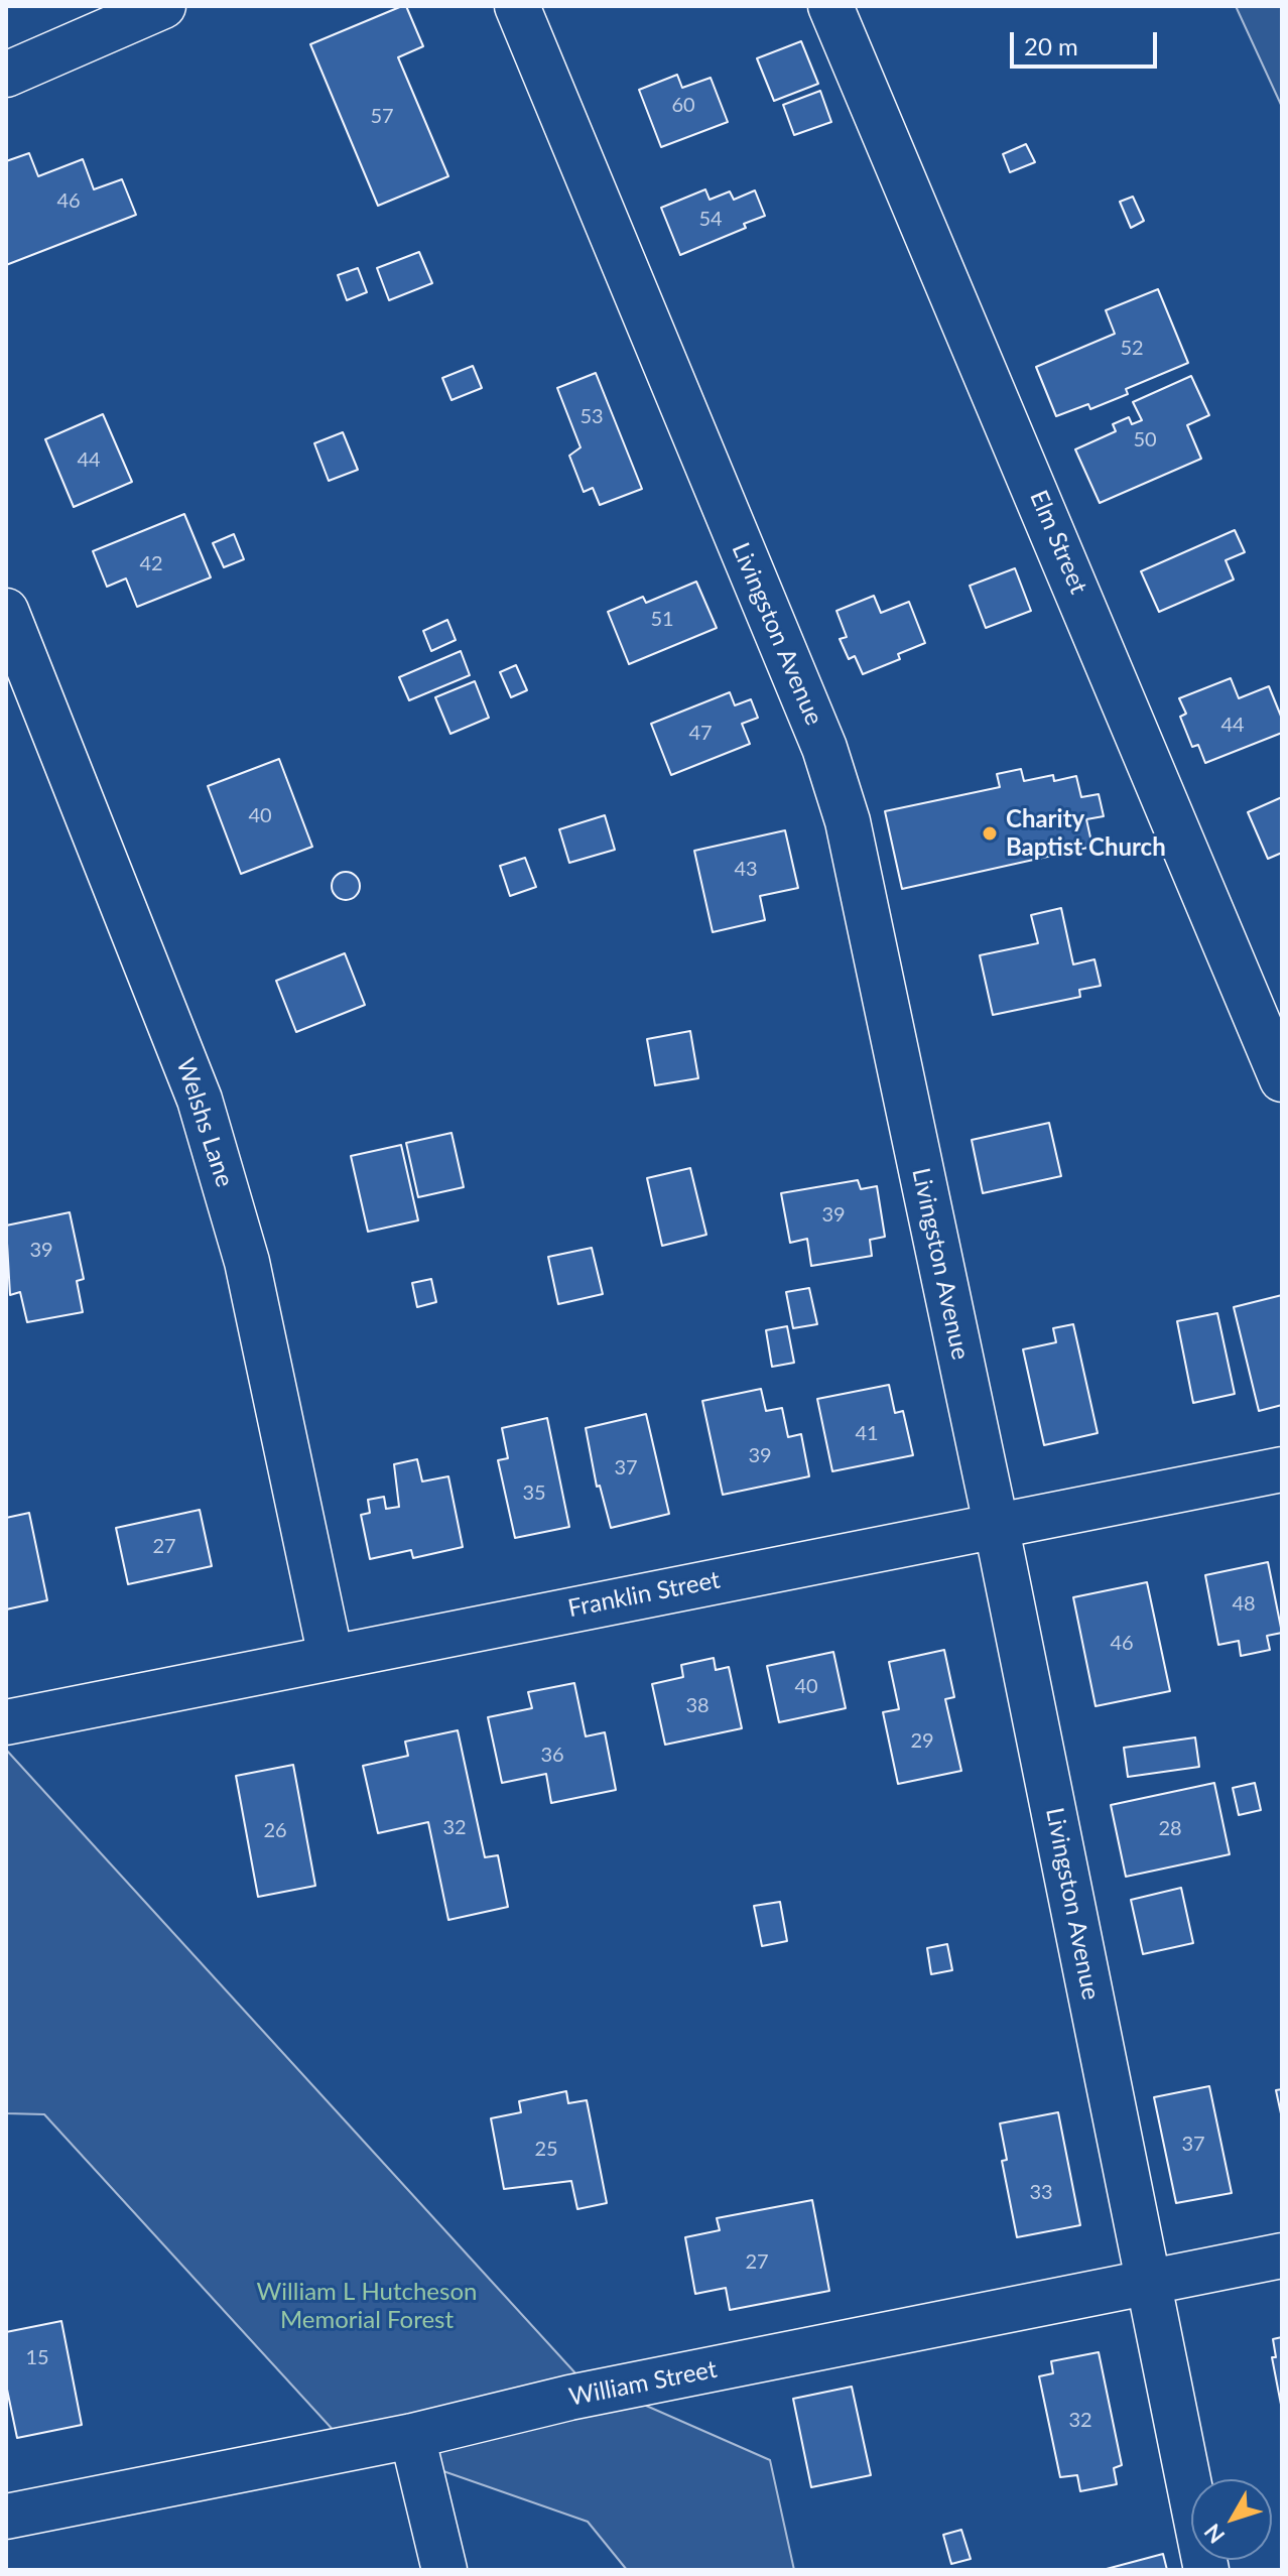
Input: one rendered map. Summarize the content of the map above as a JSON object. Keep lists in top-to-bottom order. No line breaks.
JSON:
{"streets":{"street":["Elm Street","Livingston Avenue","Welshs Lane","Franklin Street","William Street"]},"crossings":[["Livingston Avenue","Franklin Street"],["Livingston Avenue","William Street"],["Welshs Lane","Franklin Street"]],"parks":["William L Hutcheson Memorial Forest"],"places":["Charity Baptist Church"],"house_numbers":["60","57","46","54","52","53","50","44","42","51","44","47","40","43","39","39","41","39","37","35","27","48","46","40","38","29","36","32","28","26","37","25","33","27","15","32"],"scale_bar":"20 m","north":"bottom left"}
